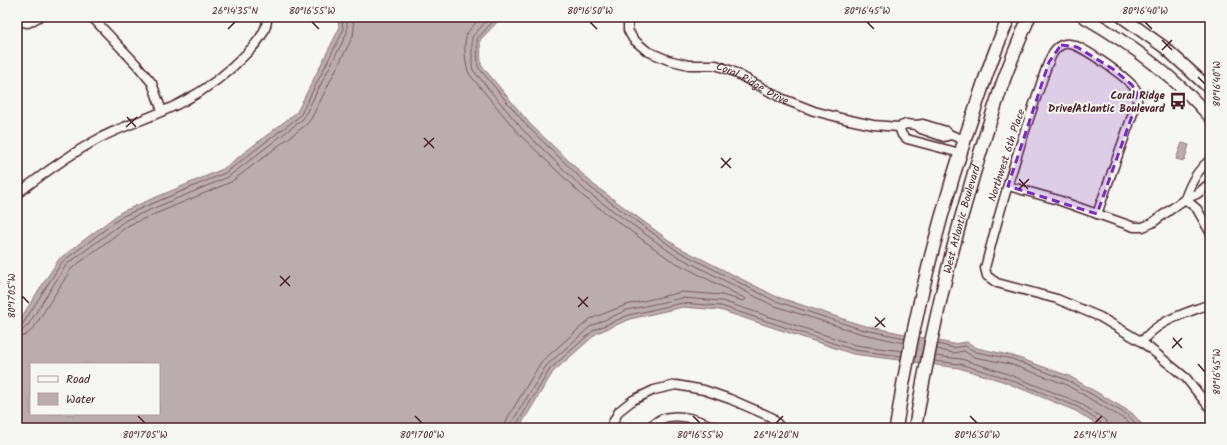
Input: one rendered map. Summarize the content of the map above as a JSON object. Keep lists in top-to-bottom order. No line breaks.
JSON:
{"streets":{"main road":["West Atlantic Boulevard"],"street":["Coral Ridge Drive","Northwest 6th Place"]},"places":{"bus stop":["Coral Ridge Drive/Atlantic Boulevard"]},"legend":["Road","Water"],"coordinates":["26°14'35\"N","80°16'55\"W","80°16'50\"W","80°16'45\"W","80°16'40\"W","80°17'05\"W","80°17'00\"W","26°14'20\"N","26°14'15\"N"]}
